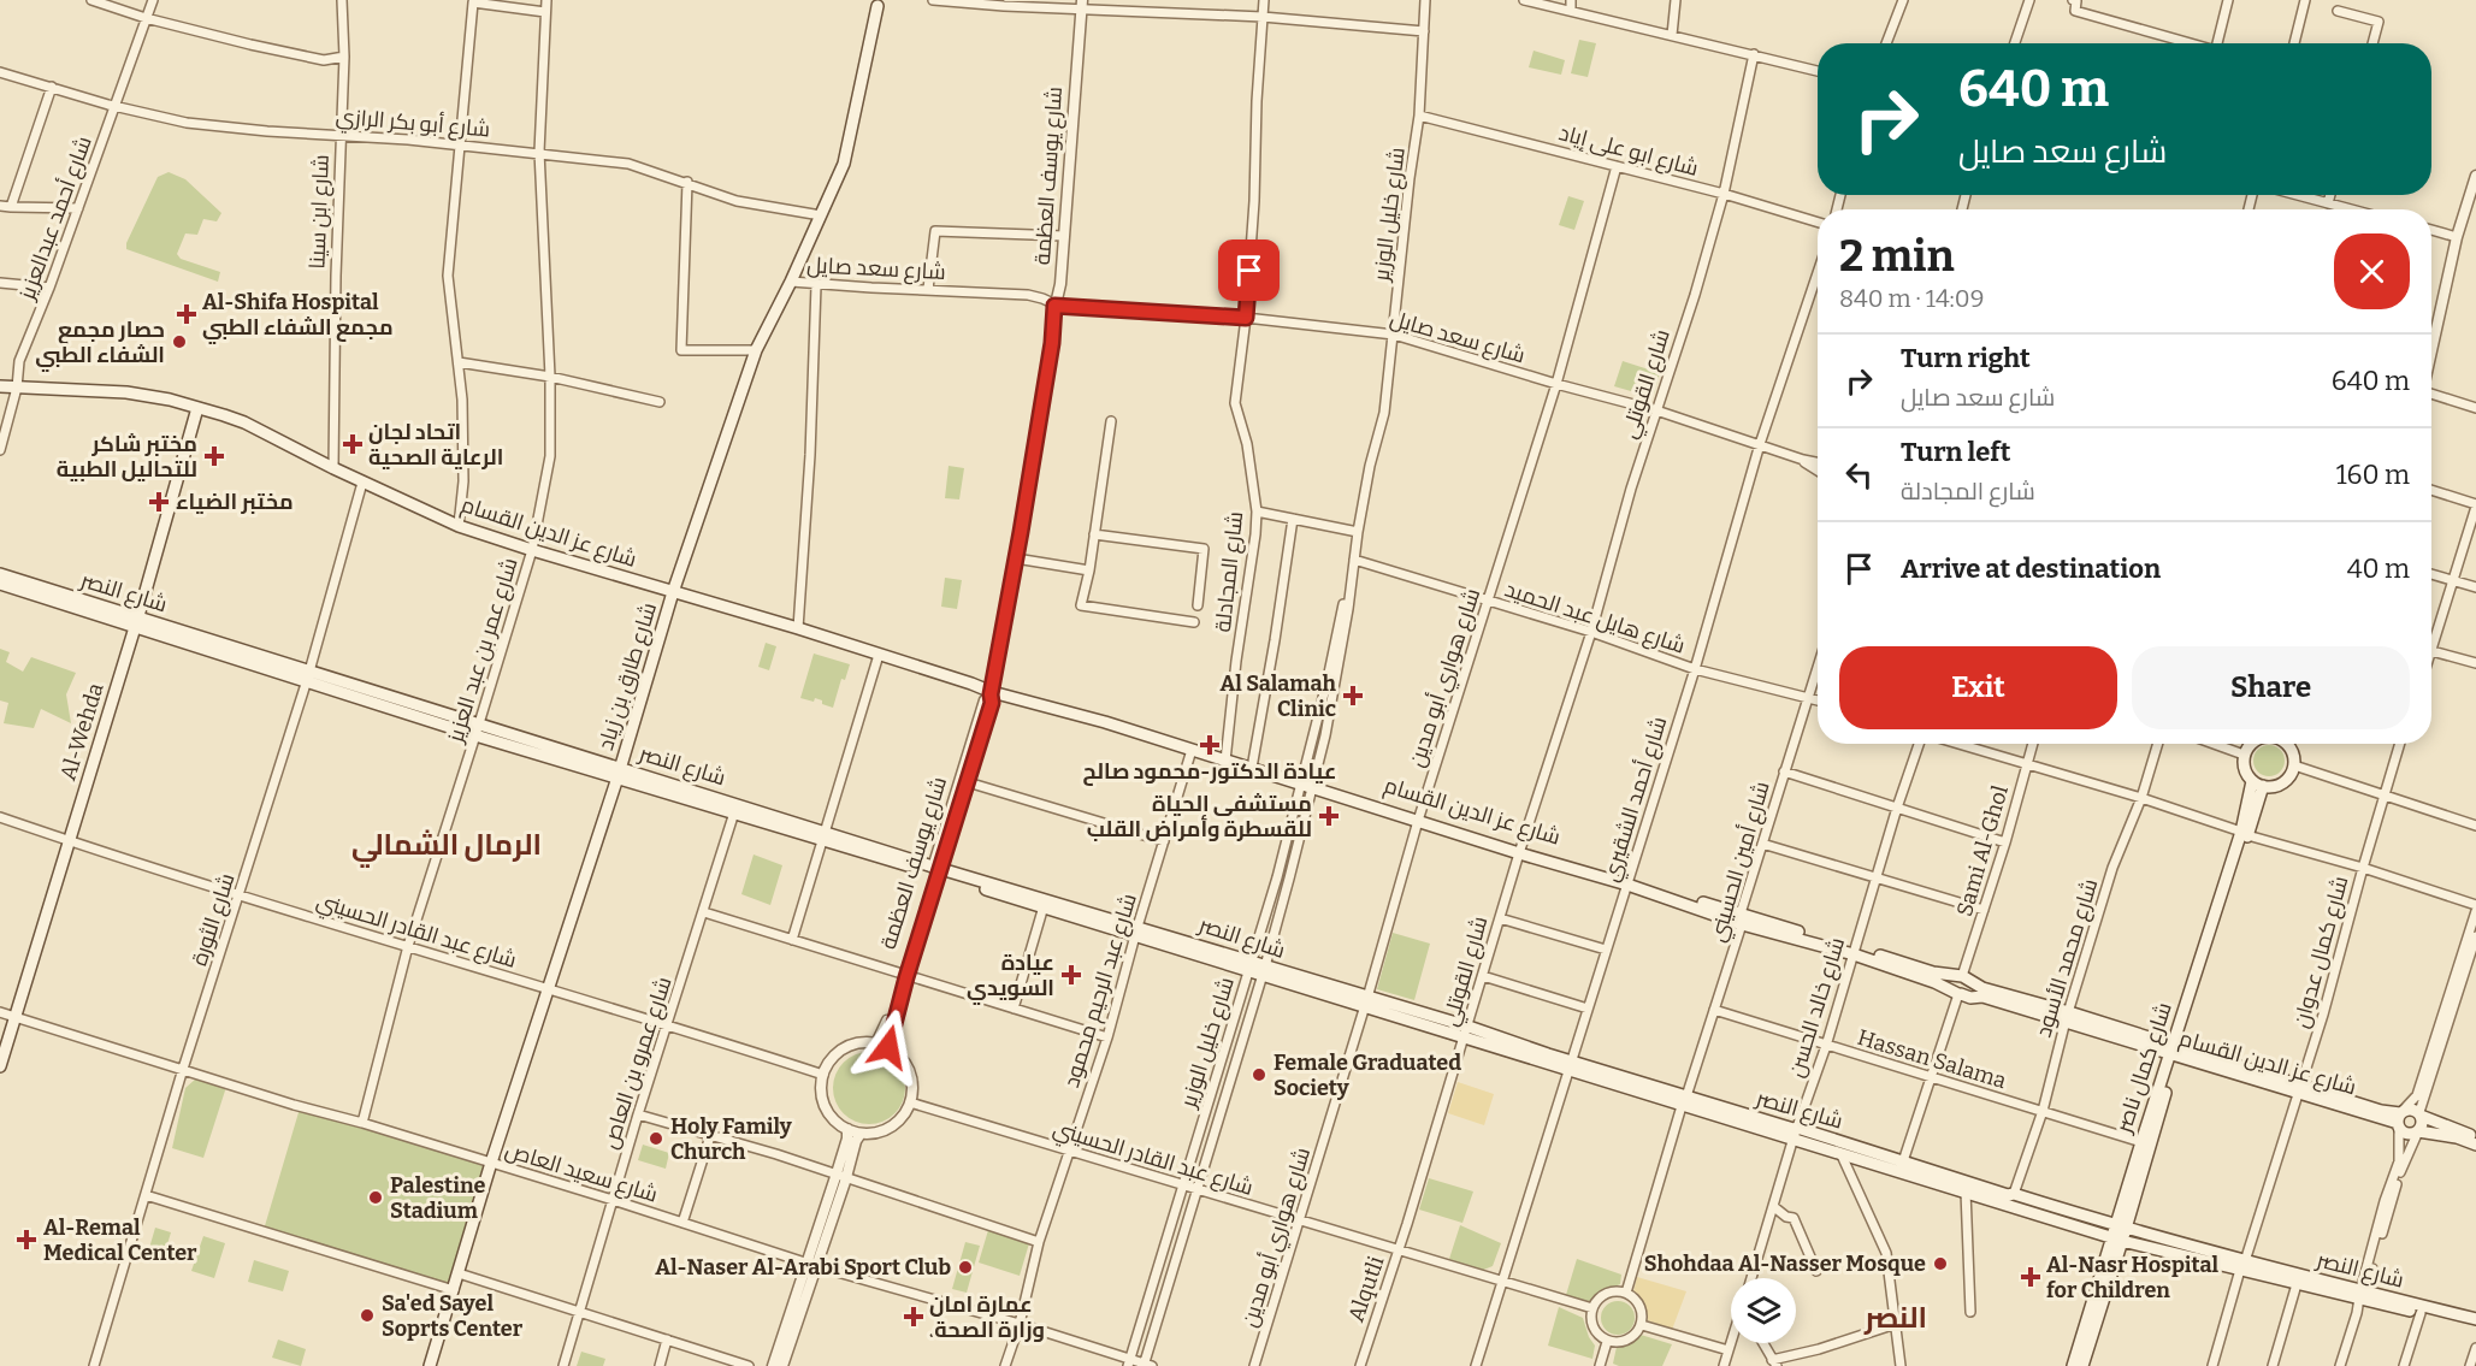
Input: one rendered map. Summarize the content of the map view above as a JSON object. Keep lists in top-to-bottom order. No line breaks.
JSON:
{"streets":{"main road":["شارع عز الدين القسام","شارع النصر","شارع طارق بن زياد","Al-Wehda","شارع كمال ناصر"],"street":["شارع أبو بكر الرازي","شارع ابو على إياد","شارع يوسف العظمة","شارع ابن سينا","شارع خليل الوزير","شارع أحمد عبدالعزيز","شارع سعد صايل","شارع القوتلي","شارع المجادلة","شارع هايل عبد الحميد","شارع عمر بن عبد العزيز","شارع هواري أبو مدين","شارع أحمد الشقيري","Sami Al-Ghol","شارع أمين الحسيني","شارع الثورة","شارع عبد القادر الحسيني","شارع كمال عدوان","شارع محمد الأسود","شارع عبد الرحيم محمود","شارع خالد الحسن","Hassan Salama","شارع عمرو بن العاص","شارع سعيد العاص","Alqutli"]},"crossings":[["شارع أبو بكر الرازي","شارع ابن سينا"],["شارع أبو بكر الرازي","شارع أحمد عبدالعزيز"],["شارع أبو بكر الرازي","شارع عمر بن عبد العزيز"],["شارع أبو بكر الرازي","شارع طارق بن زياد"],["شارع ابو على إياد","شارع خليل الوزير"],["شارع ابو على إياد","شارع القوتلي"],["شارع ابو على إياد","شارع هواري أبو مدين"],["شارع يوسف العظمة","شارع سعد صايل"],["شارع يوسف العظمة","شارع عز الدين القسام"],["شارع يوسف العظمة","شارع النصر"],["شارع يوسف العظمة","شارع عبد القادر الحسيني"],["شارع ابن سينا","شارع عز الدين القسام"],["شارع خليل الوزير","شارع سعد صايل"],["شارع خليل الوزير","شارع عز الدين القسام"],["شارع خليل الوزير","شارع النصر"],["شارع خليل الوزير","شارع هايل عبد الحميد"],["شارع خليل الوزير","شارع عبد القادر الحسيني"],["شارع خليل الوزير","شارع سعيد العاص"],["شارع أحمد عبدالعزيز","شارع عز الدين القسام"],["شارع سعد صايل","شارع القوتلي"],["شارع سعد صايل","شارع المجادلة"],["شارع سعد صايل","شارع طارق بن زياد"],["شارع سعد صايل","شارع هواري أبو مدين"],["شارع سعد صايل","شارع أحمد الشقيري"],["شارع القوتلي","شارع عز الدين القسام"],["شارع القوتلي","شارع النصر"],["شارع القوتلي","شارع هايل عبد الحميد"],["شارع القوتلي","Alqutli"],["شارع عز الدين القسام","شارع المجادلة"],["شارع عز الدين القسام","شارع عمر بن عبد العزيز"],["شارع عز الدين القسام","شارع طارق بن زياد"],["شارع عز الدين القسام","شارع هواري أبو مدين"],["شارع عز الدين القسام","Al-Wehda"],["شارع عز الدين القسام","شارع أحمد الشقيري"],["شارع عز الدين القسام","Sami Al-Ghol"],["شارع عز الدين القسام","شارع أمين الحسيني"],["شارع عز الدين القسام","شارع الثورة"],["شارع عز الدين القسام","شارع كمال عدوان"],["شارع عز الدين القسام","شارع محمد الأسود"],["شارع عز الدين القسام","شارع عبد الرحيم محمود"],["شارع عز الدين القسام","شارع خالد الحسن"],["شارع عز الدين القسام","شارع كمال ناصر"],["شارع النصر","شارع عمر بن عبد العزيز"],["شارع النصر","شارع طارق بن زياد"],["شارع النصر","شارع هواري أبو مدين"],["شارع النصر","Al-Wehda"],["شارع النصر","شارع أحمد الشقيري"],["شارع النصر","شارع أمين الحسيني"],["شارع النصر","شارع الثورة"],["شارع النصر","شارع كمال عدوان"],["شارع النصر","شارع محمد الأسود"],["شارع النصر","شارع عبد الرحيم محمود"],["شارع النصر","شارع خالد الحسن"],["شارع النصر","شارع عمرو بن العاص"],["شارع النصر","شارع كمال ناصر"],["شارع هايل عبد الحميد","شارع هواري أبو مدين"],["شارع هايل عبد الحميد","شارع أحمد الشقيري"],["شارع هايل عبد الحميد","شارع أمين الحسيني"],["شارع عمر بن عبد العزيز","شارع عبد القادر الحسيني"],["شارع عمر بن عبد العزيز","شارع سعيد العاص"],["شارع طارق بن زياد","شارع عبد القادر الحسيني"],["شارع طارق بن زياد","شارع سعيد العاص"],["شارع هواري أبو مدين","شارع عبد القادر الحسيني"],["Al-Wehda","شارع عبد القادر الحسيني"],["Al-Wehda","شارع سعيد العاص"],["شارع أحمد الشقيري","شارع عبد القادر الحسيني"],["شارع أمين الحسيني","شارع عبد القادر الحسيني"],["شارع أمين الحسيني","Hassan Salama"],["شارع الثورة","شارع عبد القادر الحسيني"],["شارع الثورة","شارع سعيد العاص"],["شارع عبد القادر الحسيني","شارع عبد الرحيم محمود"],["شارع عبد القادر الحسيني","شارع عمرو بن العاص"],["شارع عبد القادر الحسيني","Alqutli"],["شارع محمد الأسود","Hassan Salama"],["شارع عبد الرحيم محمود","شارع سعيد العاص"],["شارع خالد الحسن","Hassan Salama"],["Hassan Salama","شارع كمال ناصر"],["شارع عمرو بن العاص","شارع سعيد العاص"]],"districts":["الرمال الشمالي","النصر"],"places":{"health":["Al-Shifa Hospital مجمع الشفاء الطبي","اتحاد لجان الرعاية الصحية","مختبر شاكر للتحاليل الطبية","مختبر الضياء","Al Salamah Clinic","عيادة الدكتور-محمود صالح","مستشفى الحياة للقسطرة وأمراض القلب","عيادة السويدي","Al-Remal Medical Center","Al-Nasr Hospital for Children","عمارة امان .وزارة الصحة"],"other":["حصار مجمع الشفاء الطبي","Female Graduated Society","Holy Family Church","Palestine Stadium","Shohdaa Al-Nasser Mosque","Al-Naser Al-Arabi Sport Club","Sa'ed Sayel Soprts Center"]},"page":{"turn":["640 m","شارع سعد صايل"],"heading":["2 min","840 m · 14:09"],"list":[{"name":"Turn right","note":"شارع سعد صايل","value":"640 m"},{"name":"Turn left","note":"شارع المجادلة","value":"160 m"},{"name":"Arrive at destination","value":"40 m"}],"buttons":["Exit","Share"]}}
